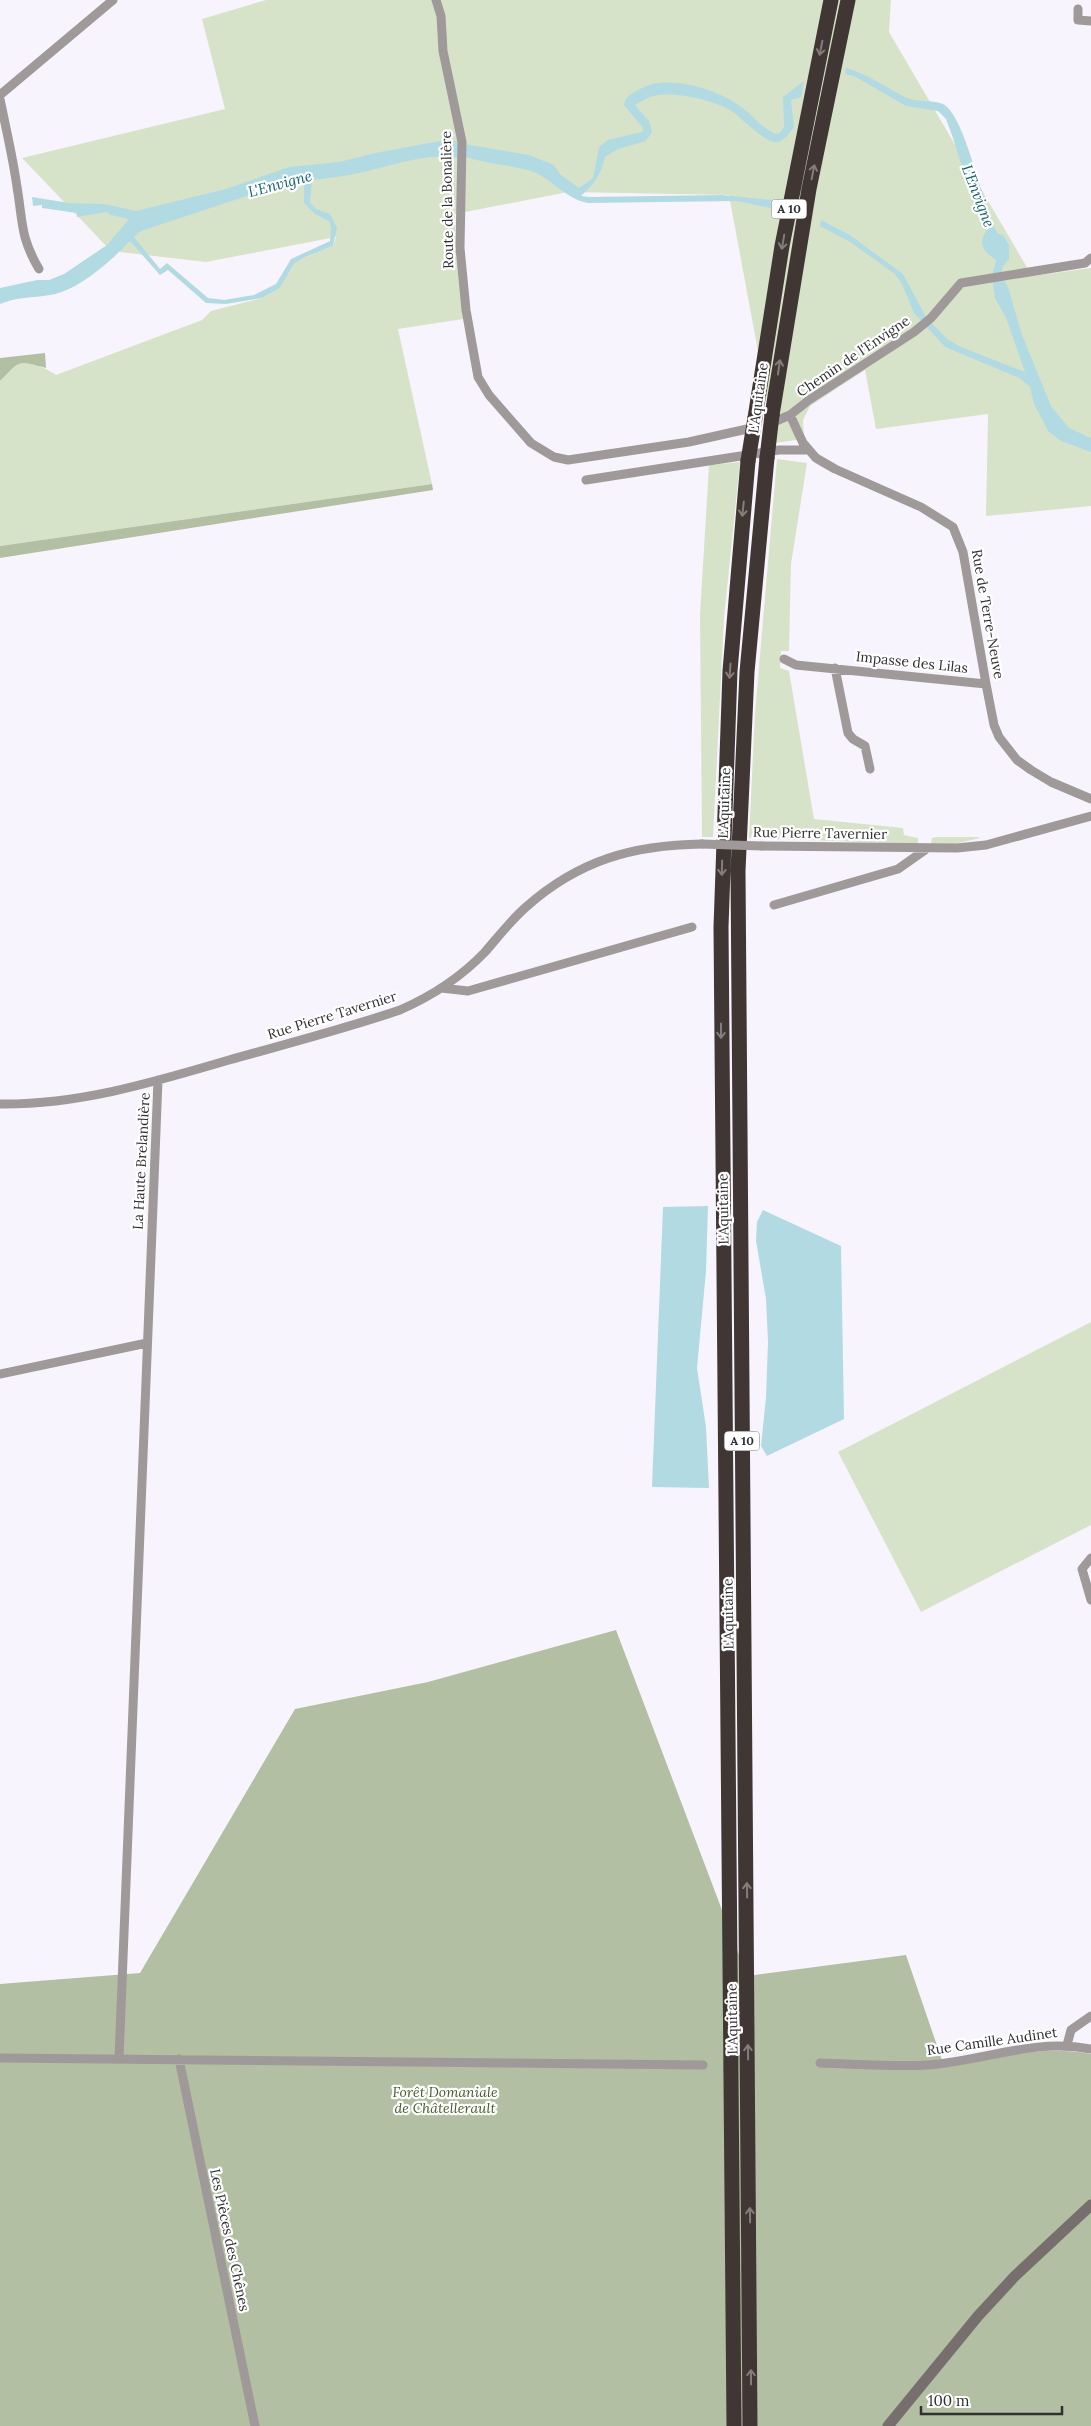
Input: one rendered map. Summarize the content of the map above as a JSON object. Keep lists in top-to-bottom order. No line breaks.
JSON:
{"streets":{"highway":["A 10","L'Aquitaine"],"street":["Route de la Bonalière","Chemin de l'Envigne","Rue de Terre-Neuve","Impasse des Lilas","Rue Pierre Tavernier","La Haute Brelandière","Rue Camille Audinet","Les Pièces des Chênes"]},"crossings":[["Route de la Bonalière","Chemin de l'Envigne"],["Route de la Bonalière","Rue de Terre-Neuve"],["Chemin de l'Envigne","Rue de Terre-Neuve"],["Rue de Terre-Neuve","Impasse des Lilas"],["Rue Pierre Tavernier","La Haute Brelandière"]],"water":["L'Envigne"],"parks":["Forêt Domaniale de Châtellerault"],"scale_bar":"100 m"}
